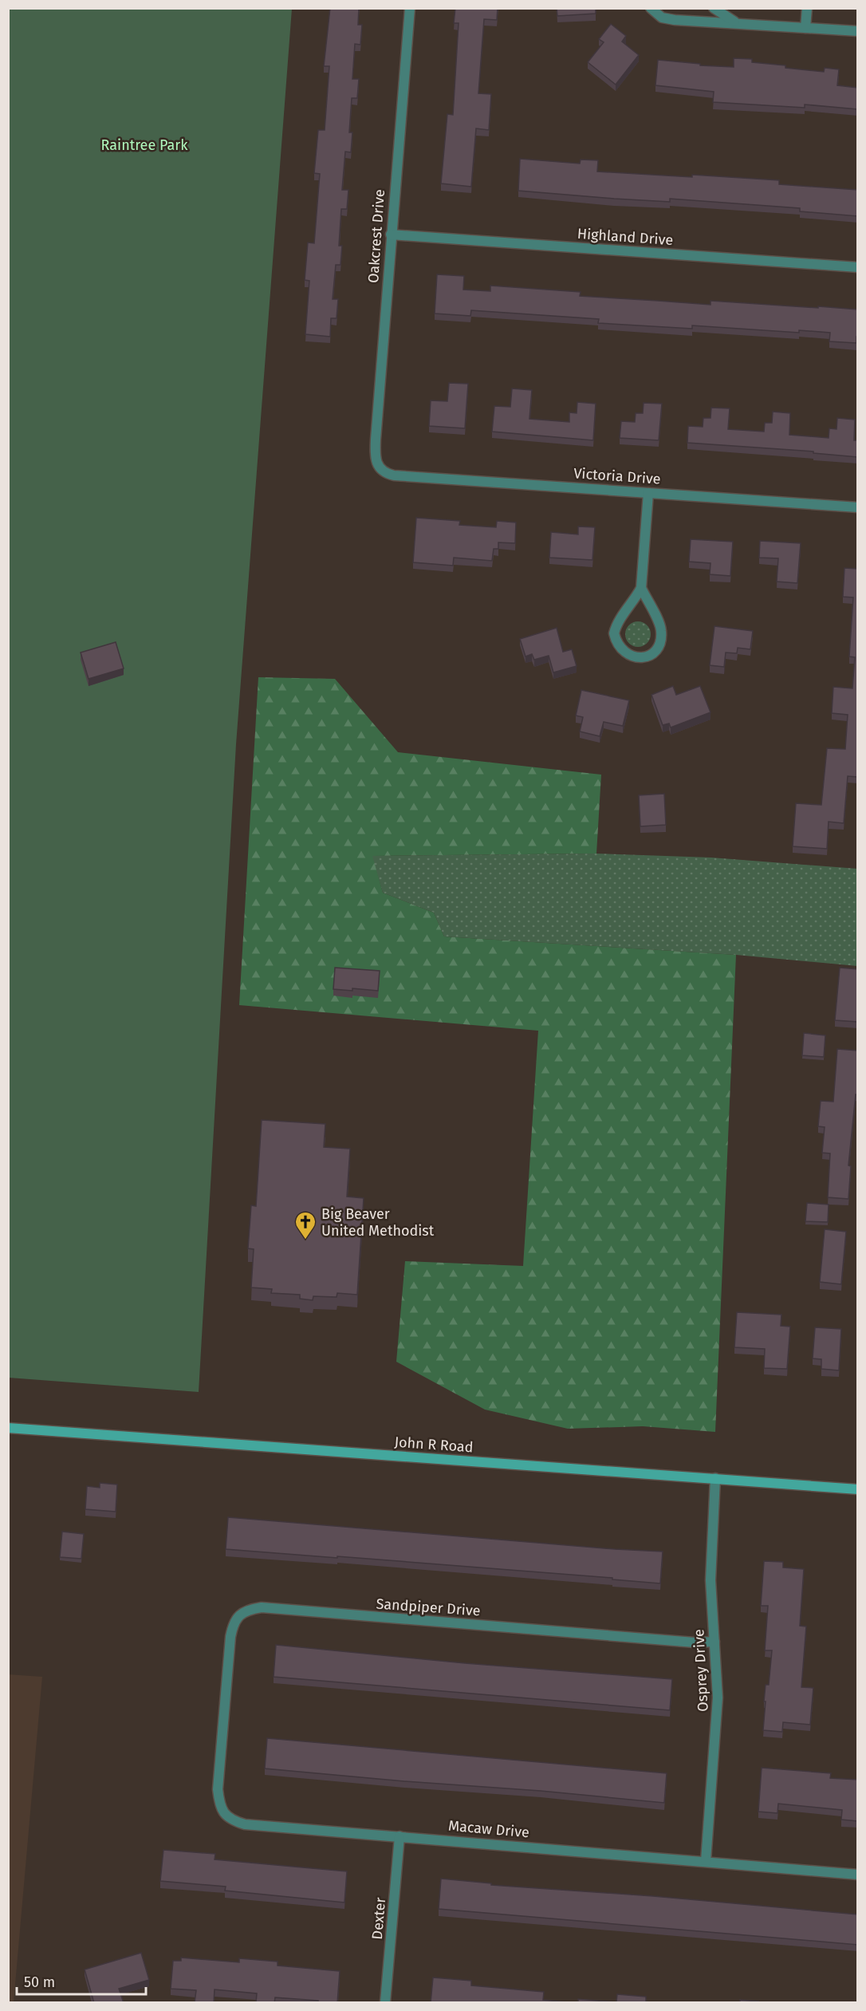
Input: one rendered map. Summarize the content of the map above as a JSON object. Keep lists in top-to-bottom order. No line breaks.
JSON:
{"streets":{"main road":["John R Road"],"street":["Oakcrest Drive","Highland Drive","Victoria Drive","Sandpiper Drive","Osprey Drive","Macaw Drive","Dexter"]},"crossings":[["Oakcrest Drive","Highland Drive"],["Oakcrest Drive","Victoria Drive"],["John R Road","Osprey Drive"],["Sandpiper Drive","Osprey Drive"],["Sandpiper Drive","Macaw Drive"],["Osprey Drive","Macaw Drive"],["Macaw Drive","Dexter"]],"parks":["Raintree Park"],"places":{"church":["Big Beaver United Methodist"]},"scale_bar":"50 m"}
